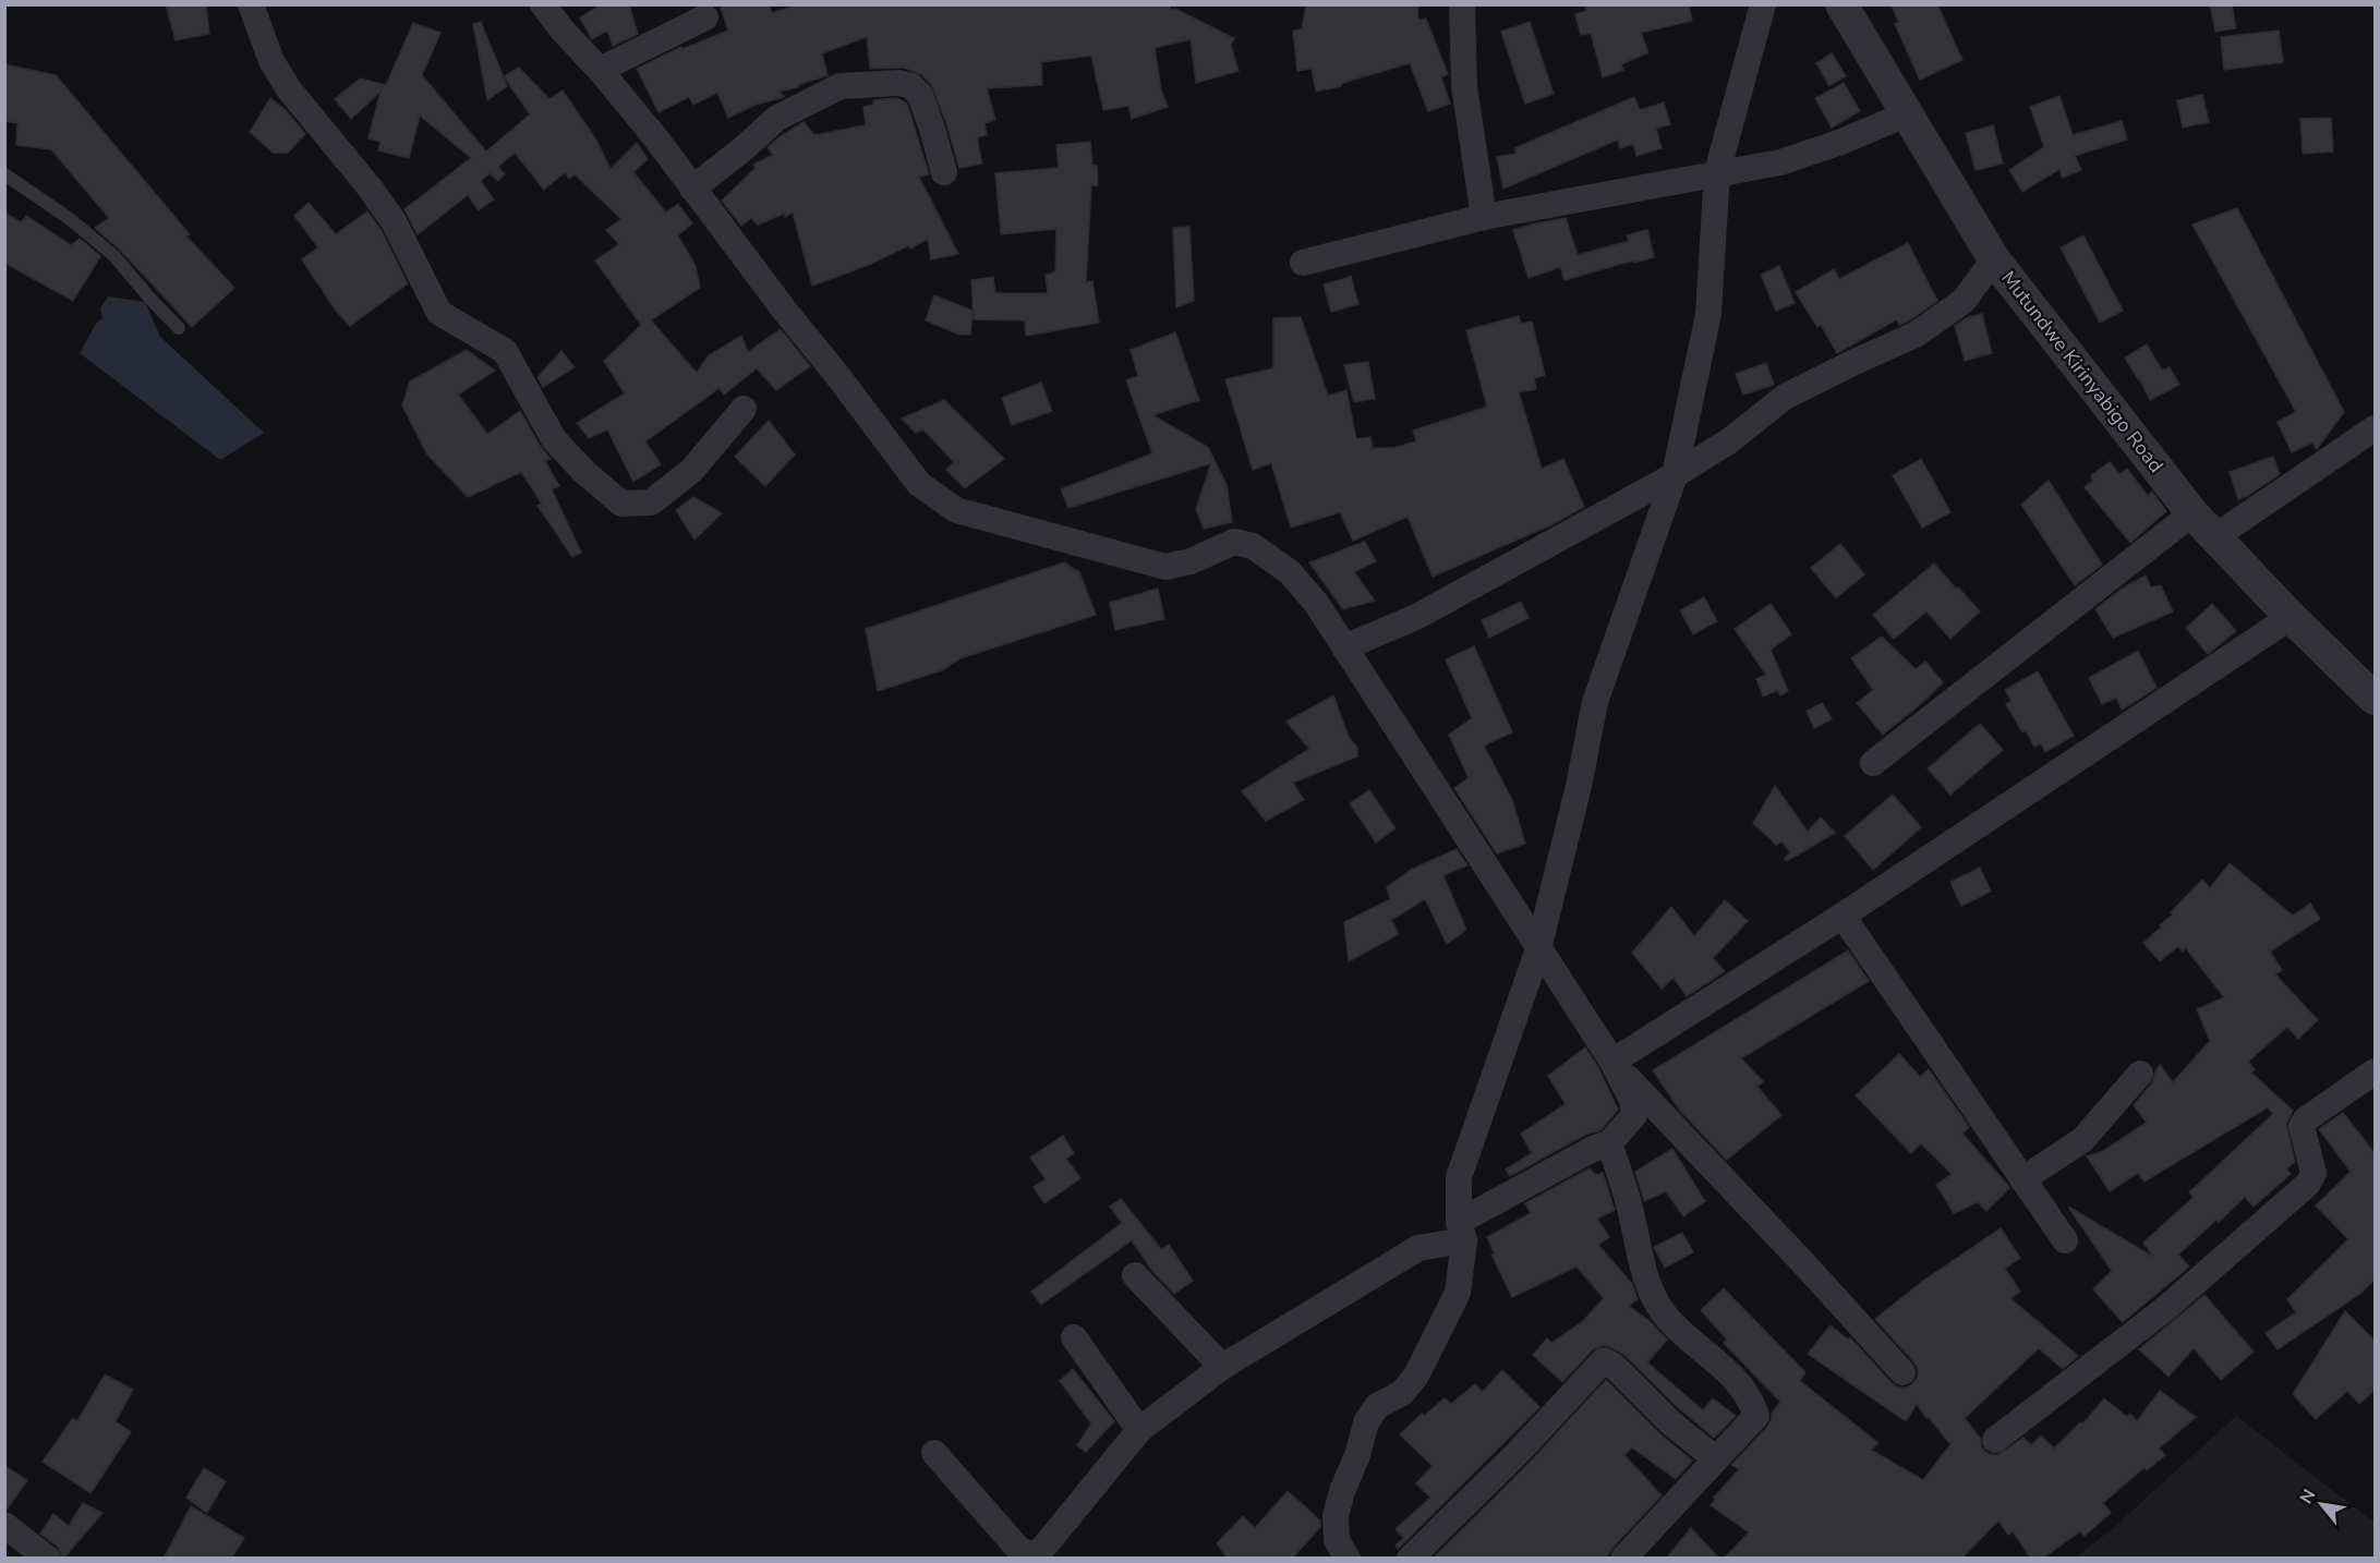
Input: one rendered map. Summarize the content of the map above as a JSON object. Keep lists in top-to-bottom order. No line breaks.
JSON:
{"streets":{"street":["Mutundwe Kirinyabigo Road"]},"north":"top left"}
